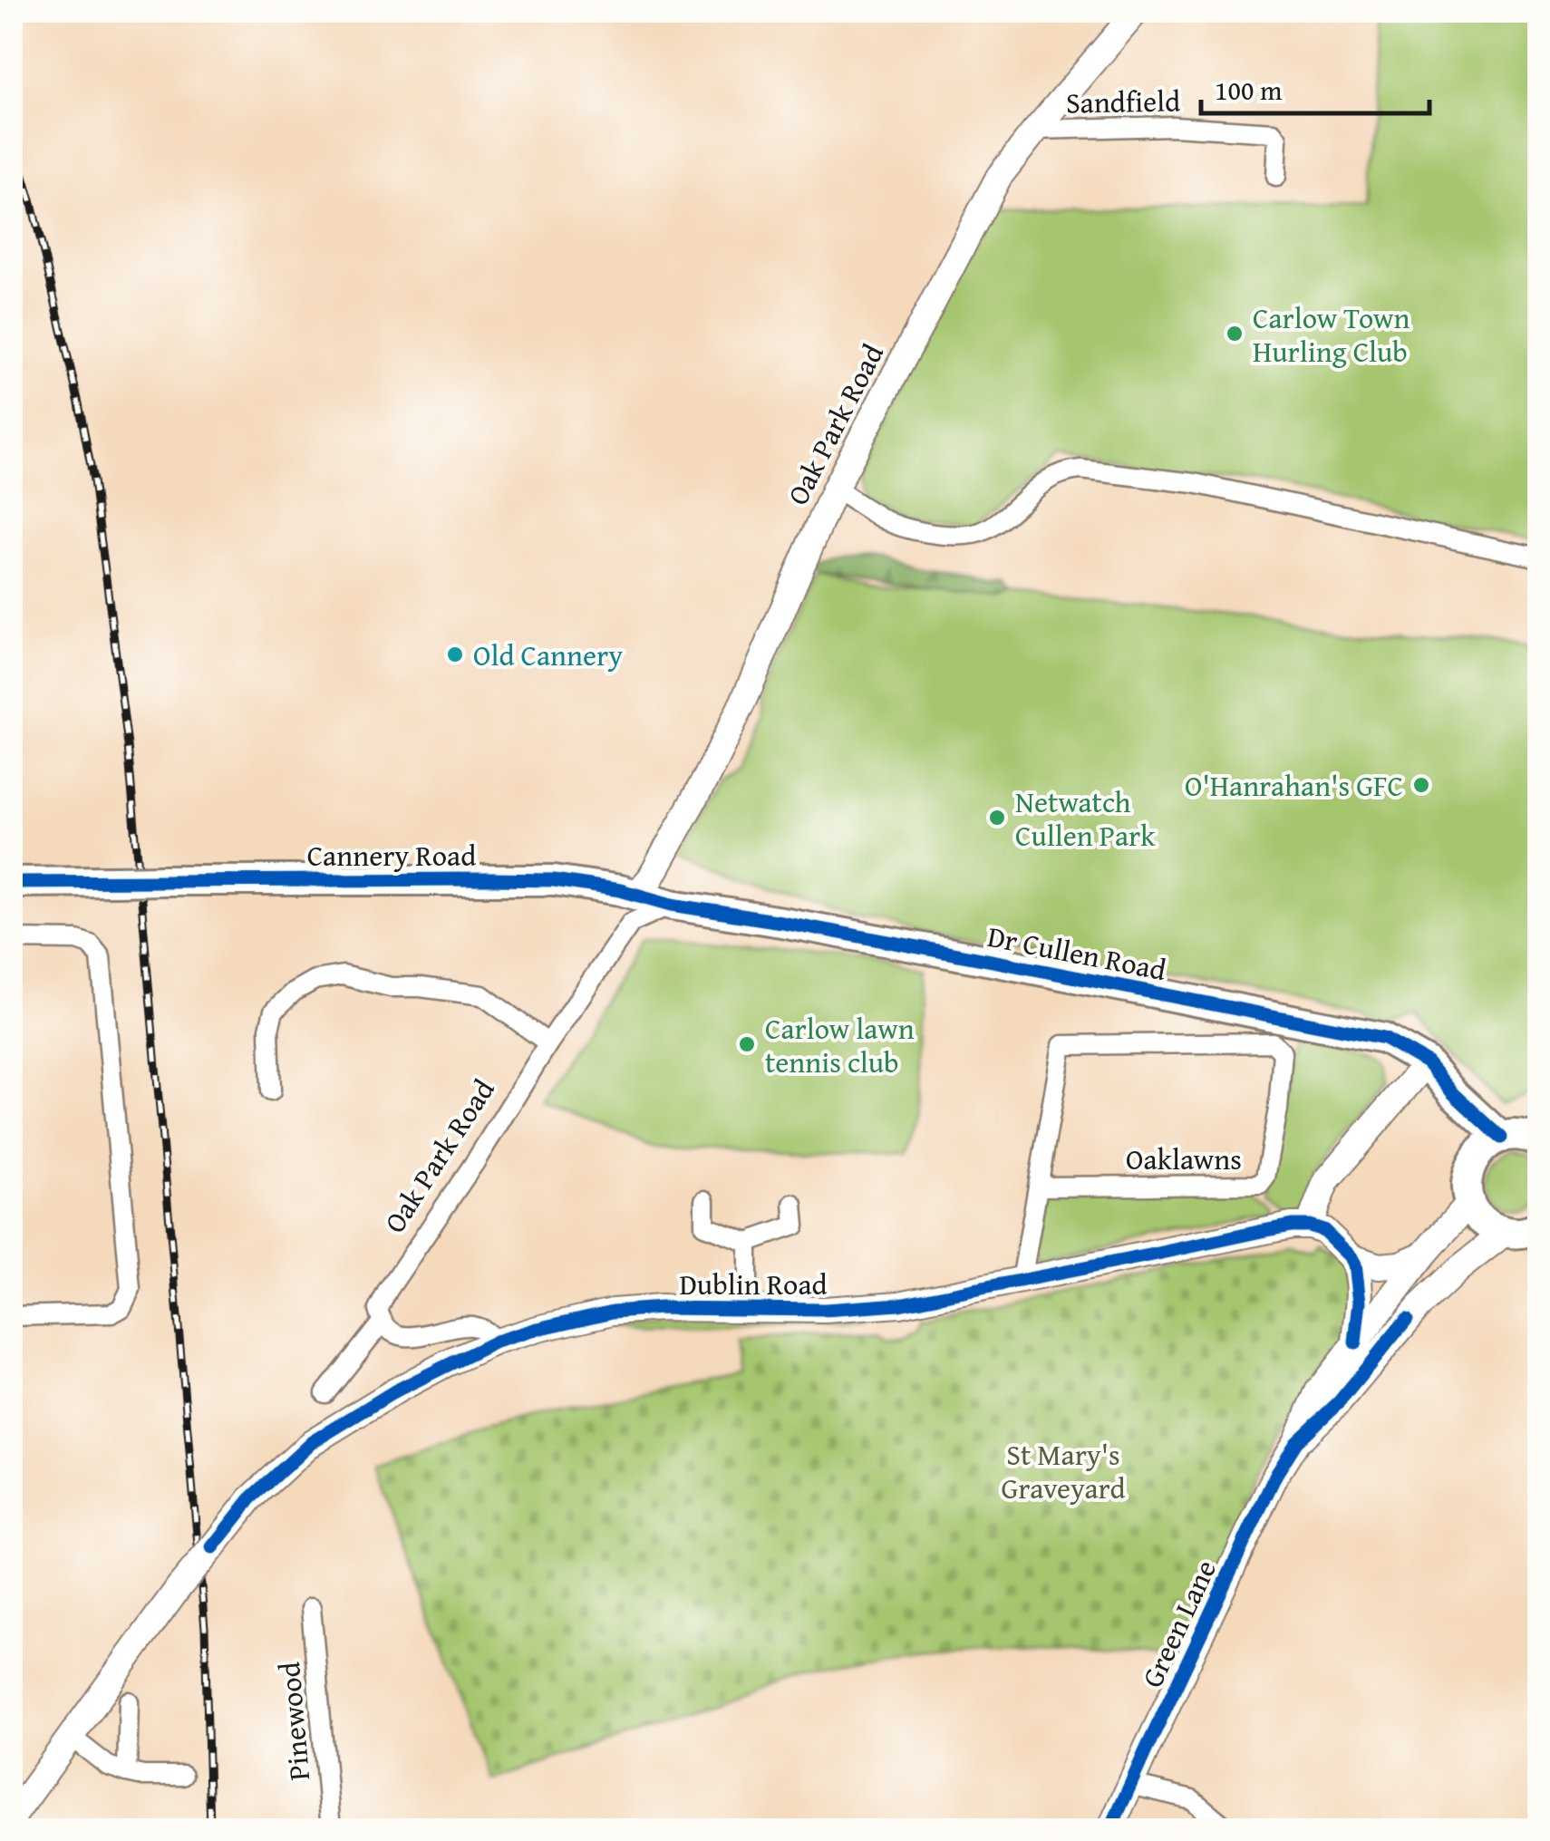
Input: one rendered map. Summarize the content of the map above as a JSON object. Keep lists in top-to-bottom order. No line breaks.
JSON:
{"streets":{"main road":["Oak Park Road","Cannery Road","Dr Cullen Road","Dublin Road","Green Lane"],"street":["Sandfield","Oaklawns","Pinewood"]},"crossings":[["Sandfield","Oak Park Road"],["Oak Park Road","Cannery Road"],["Cannery Road","Dr Cullen Road"],["Oaklawns","Dublin Road"]],"parks":["St Mary's Graveyard"],"places":["Carlow Town Hurling Club","Old Cannery","O'Hanrahan's GFC","Netwatch Cullen Park","Carlow lawn tennis club"],"scale_bar":"100 m"}
